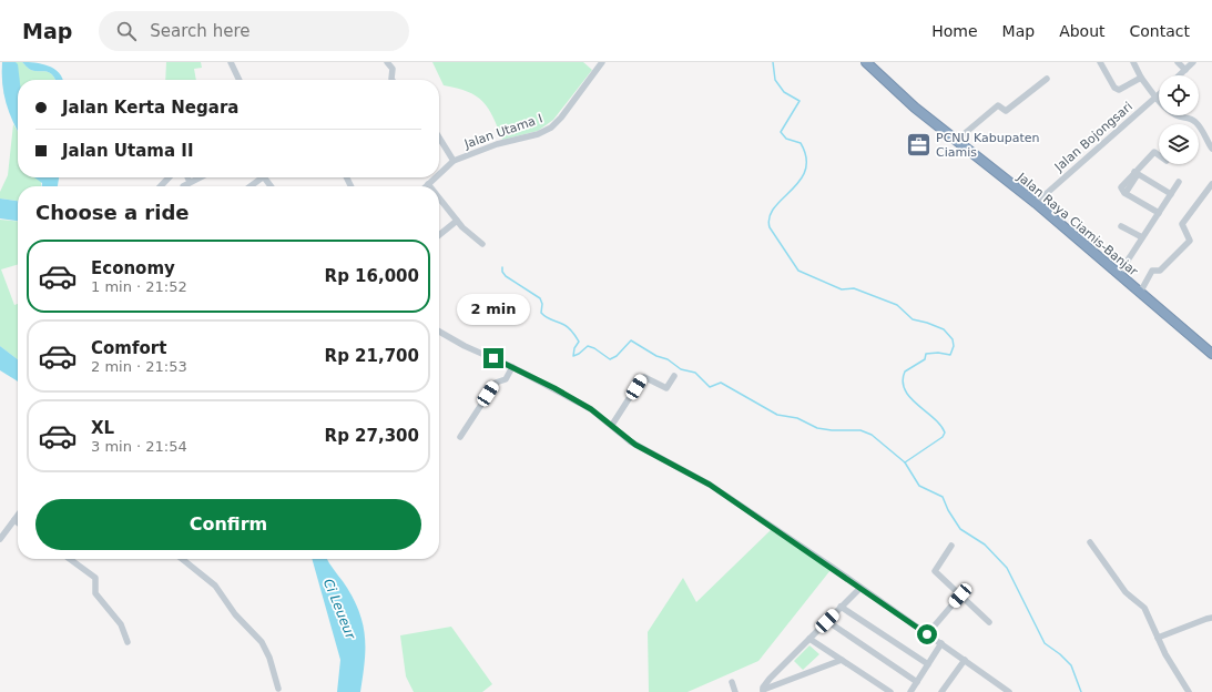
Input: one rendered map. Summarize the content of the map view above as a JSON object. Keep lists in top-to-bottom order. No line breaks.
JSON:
{"streets":{"highway":["Jalan Raya Ciamis-Banjar"],"street":["Jalan Utama I","Jalan Bojongsari"]},"crossings":[["Jalan Bojongsari","Jalan Raya Ciamis-Banjar"]],"water":["Ci Leueur"],"places":{"office":["PCNU Kabupaten Ciamis"]},"page":{"header":"Map","search":"Search here","nav":["Home","Map","About","Contact"],"banner":["Jalan Kerta Negara","Jalan Utama II"],"heading":"Choose a ride","list":[{"name":"Economy","note":"1 min · 21:52","value":"Rp 16,000"},{"name":"Comfort","note":"2 min · 21:53","value":"Rp 21,700"},{"name":"XL","note":"3 min · 21:54","value":"Rp 27,300"}],"bubble":"2 min","buttons":"Confirm"}}
